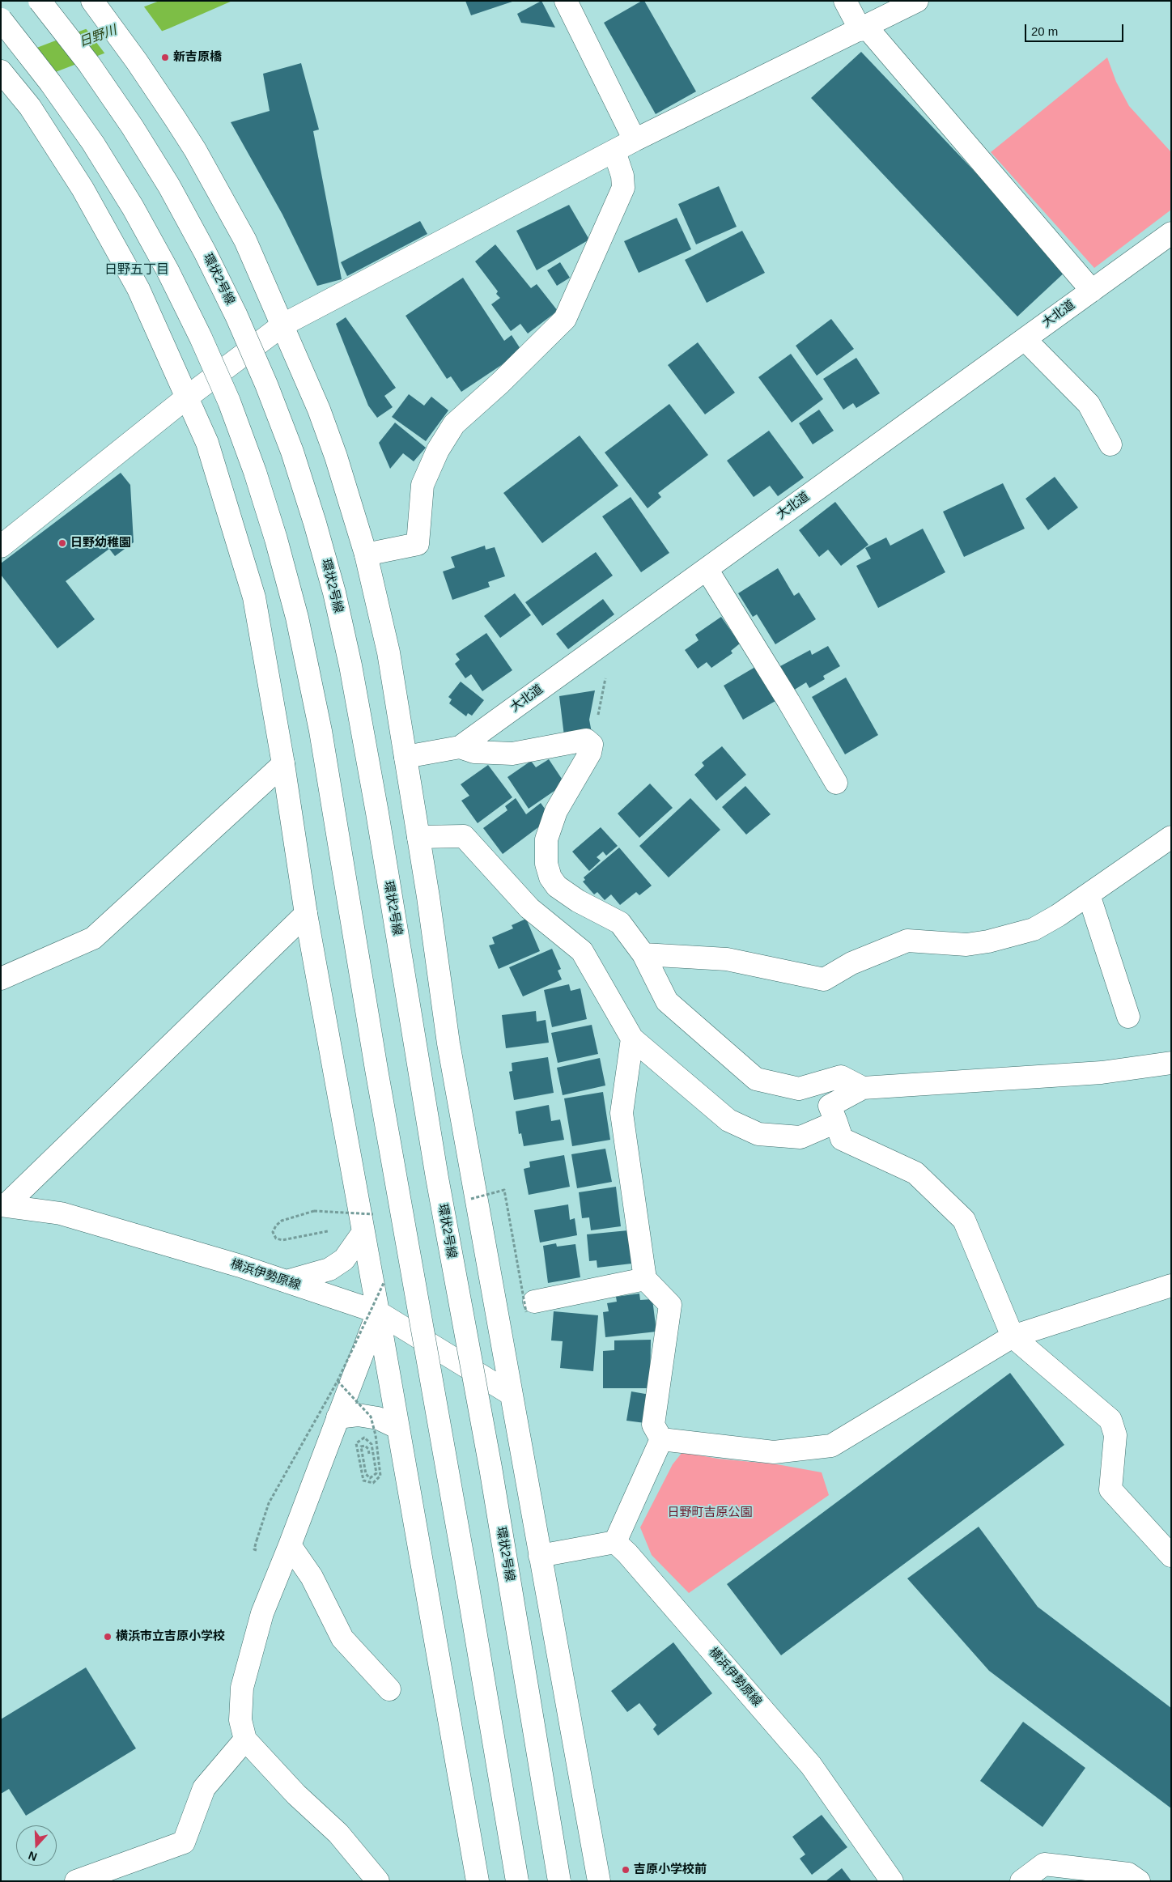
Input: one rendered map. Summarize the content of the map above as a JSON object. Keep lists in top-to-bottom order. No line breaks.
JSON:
{"streets":{"main road":["環状2号線","大北道","横浜伊勢原線"]},"districts":["日野五丁目"],"water":["日野川"],"parks":["日野町吉原公園"],"places":["新吉原橋","日野幼稚園","横浜市立吉原小学校","吉原小学校前"],"scale_bar":"20 m","north":"bottom"}
